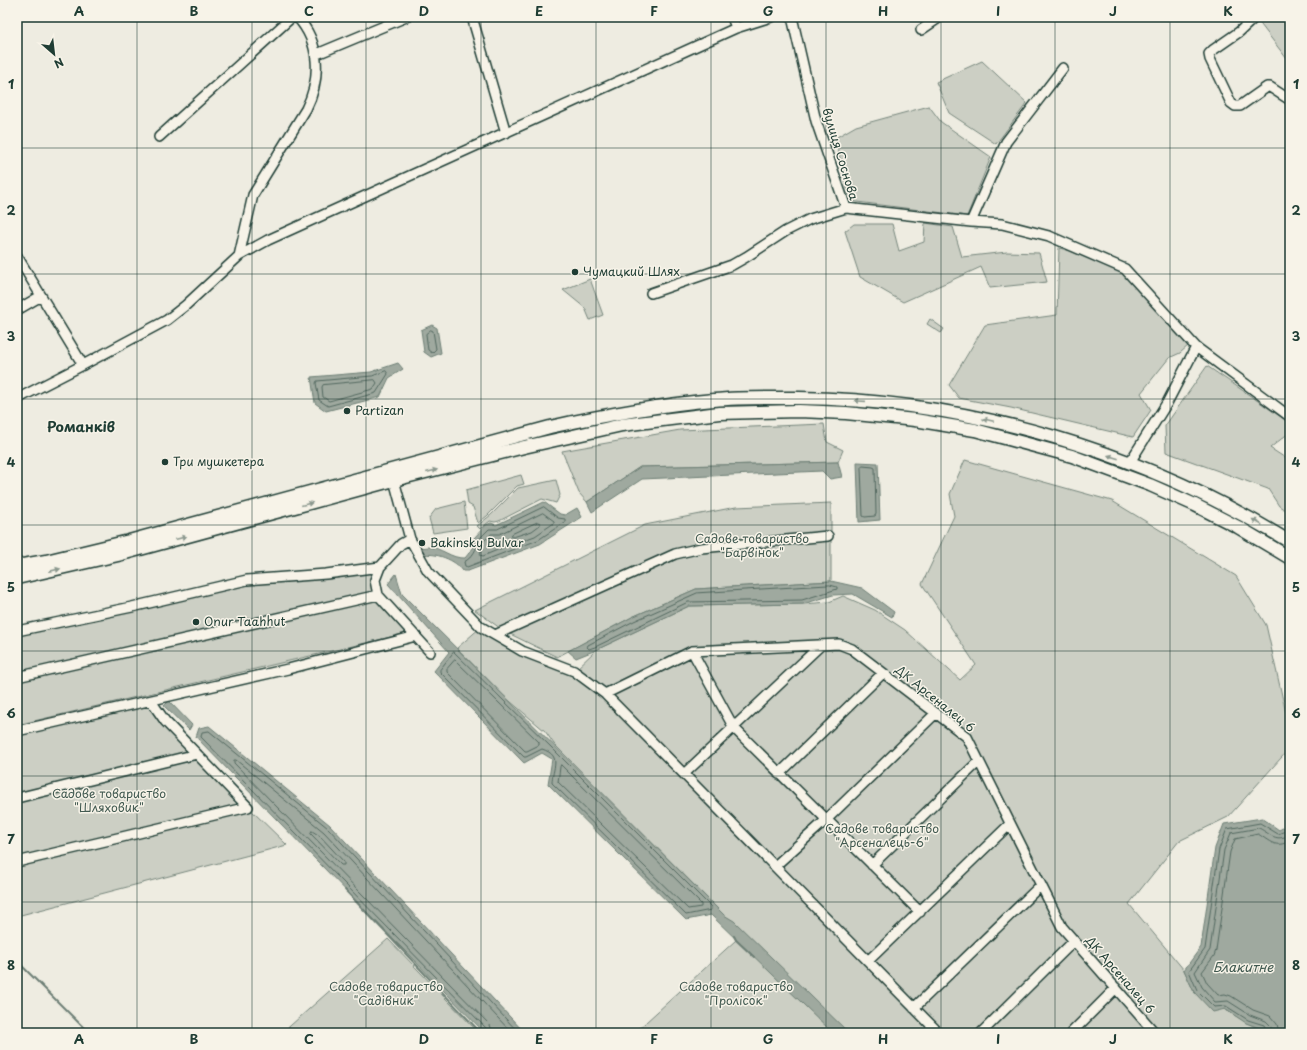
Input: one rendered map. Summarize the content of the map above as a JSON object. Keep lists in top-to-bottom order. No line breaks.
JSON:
{"streets":{"street":["вулиця Соснова","ДК Арсеналец 6"]},"districts":["Романків"],"water":["Блакитне"],"parks":["Садове товариство \"Барвінок\"","Садове товариство \"Шляховик\"","Садове товариство \"Арсеналець-6\"","Садове товариство \"Садівник\"","Садове товариство \"Пролісок\""],"places":["Чумацкий Шлях","Partizan","Три мушкетера","Bakinsky Bulvar","Onur Taahhut"],"north":"bottom right","grid":{"columns":["A","B","C","D","E","F","G","H","I","J","K"],"rows":["1","2","3","4","5","6","7","8"]}}
